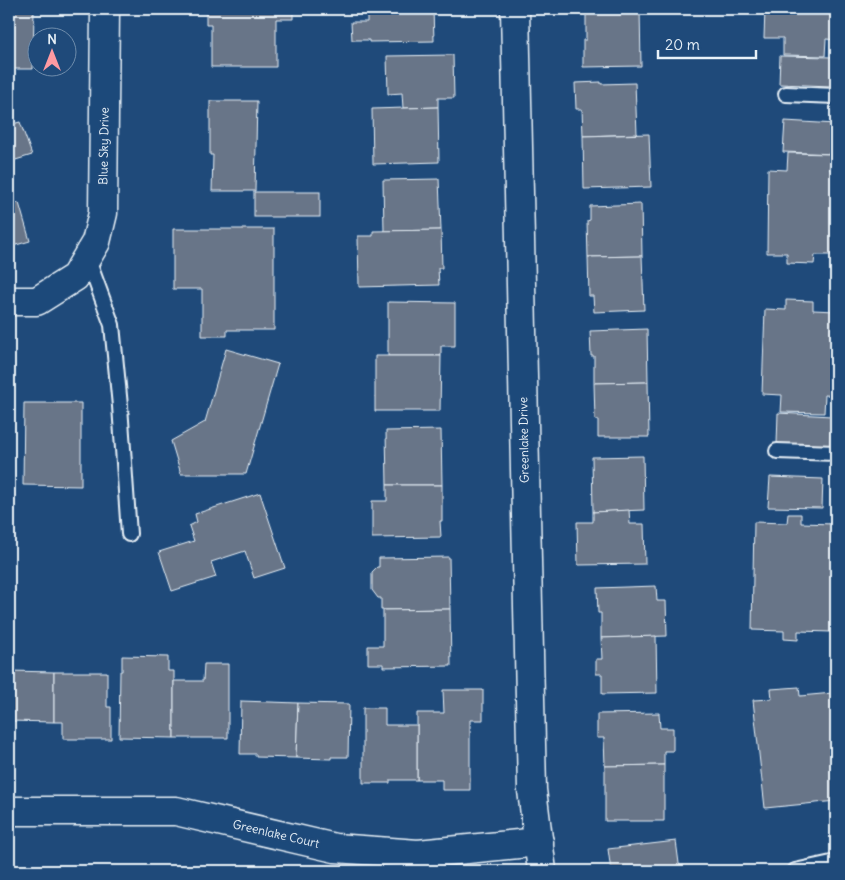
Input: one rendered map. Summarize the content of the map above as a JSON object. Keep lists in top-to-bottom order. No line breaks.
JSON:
{"streets":{"street":["Blue Sky Drive","Greenlake Drive","Greenlake Court"]},"crossings":[["Greenlake Drive","Greenlake Court"]],"scale_bar":"20 m","north":"top"}
